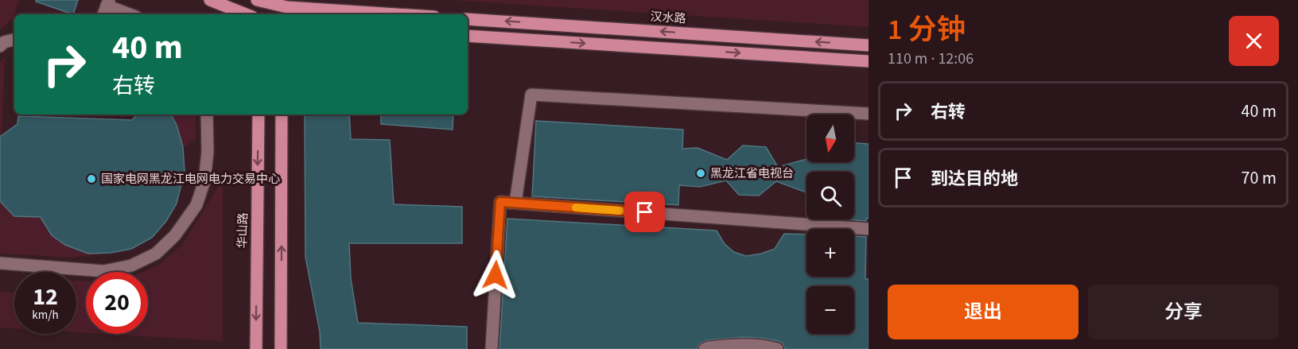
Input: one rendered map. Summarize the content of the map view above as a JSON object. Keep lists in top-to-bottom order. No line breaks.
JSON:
{"streets":{"main road":["汉水路","华山路"]},"places":["黑龙江省电视台","国家电网黑龙江电网电力交易中心"],"north":"bottom","page":{"heading":["1 分钟","110 m · 12:06"],"turn":["40 m","右转"],"list":[{"name":"右转","value":"40 m"},{"name":"到达目的地","value":"70 m"}],"map_buttons":["+","−"],"speed":"12 km/h","limit":"20","buttons":["退出","分享"]}}
